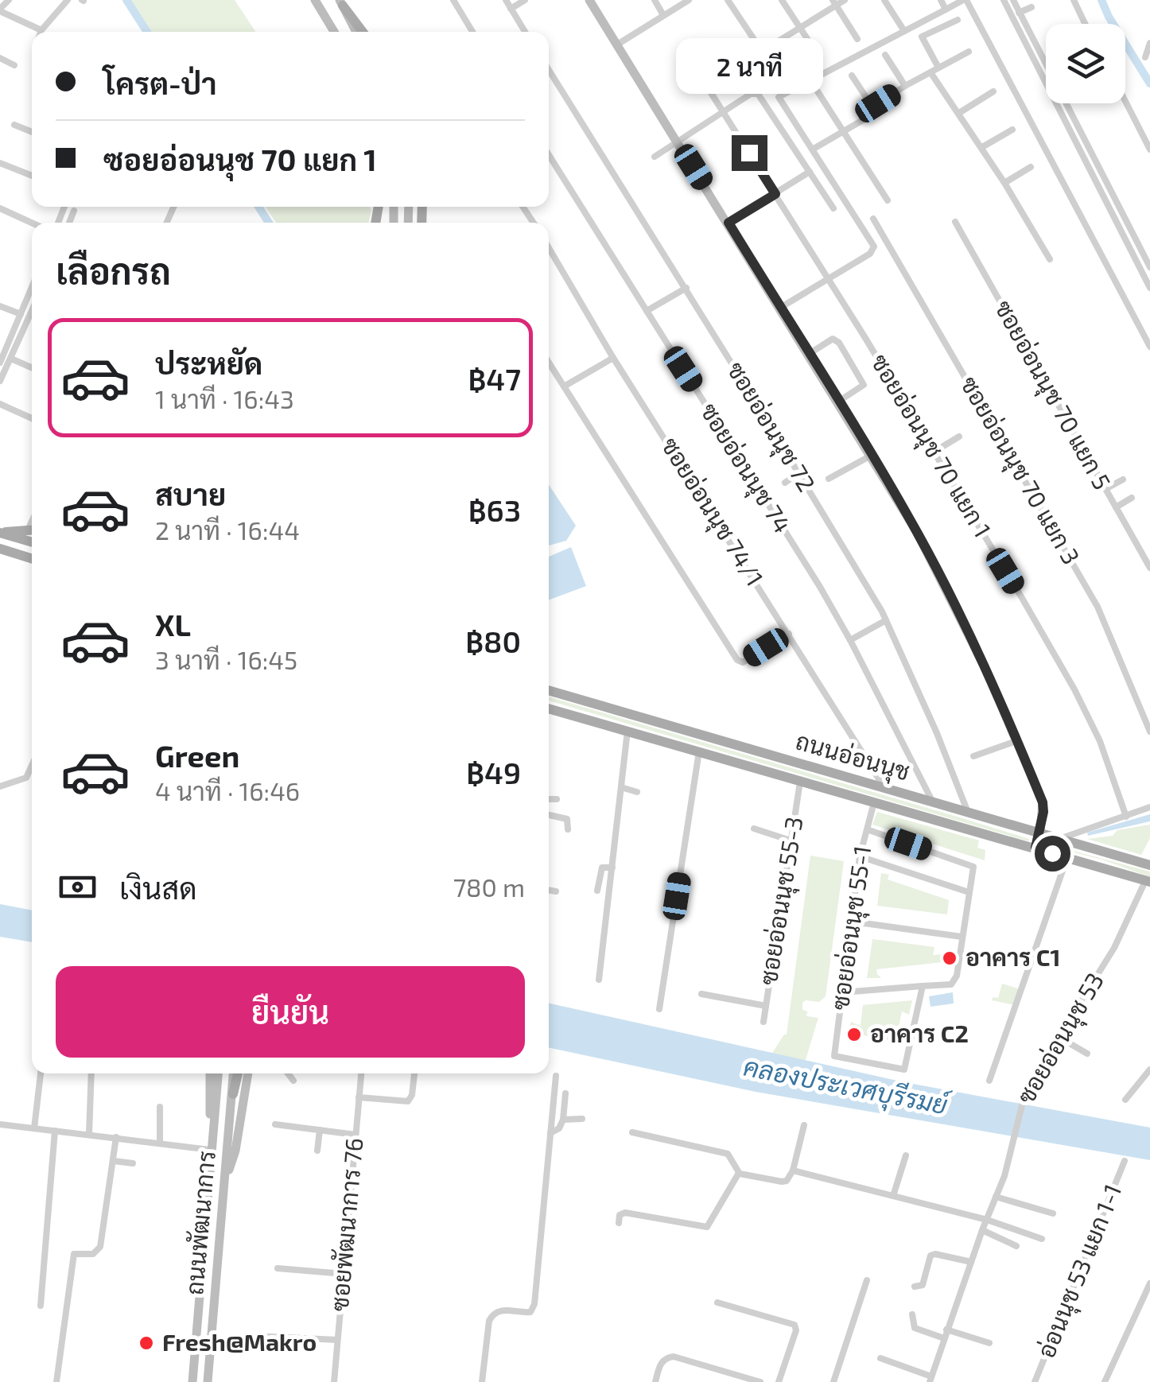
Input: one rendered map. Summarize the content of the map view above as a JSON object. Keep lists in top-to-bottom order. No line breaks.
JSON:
{"streets":{"main road":["ถนนอ่อนนุช"],"street":["ซอยอ่อนนุช 70 แยก 5","ซอยอ่อนนุช 72","ซอยอ่อนนุช 70 แยก 1","ซอยอ่อนนุช 74","ซอยอ่อนนุช 70 แยก 3","ซอยอ่อนนุช 74/1","ซอยอ่อนนุช 55-3","ซอยอ่อนนุช 55-1","ซอยอ่อนนุช 53","ถนนพัฒนาการ","ซอยพัฒนาการ 76","อ่อนนุช 53 แยก 1-1"]},"crossings":[["ซอยอ่อนนุช 72","ถนนอ่อนนุช"],["ซอยอ่อนนุช 74","ถนนอ่อนนุช"],["ซอยอ่อนนุช 74/1","ถนนอ่อนนุช"],["ถนนอ่อนนุช","ซอยอ่อนนุช 55-3"],["ถนนอ่อนนุช","ซอยอ่อนนุช 55-1"],["ถนนอ่อนนุช","ซอยอ่อนนุช 53"]],"water":["คลองประเวศบุรีรมย์"],"places":["อาคาร C1","อาคาร C2","Fresh@Makro"],"page":{"banner":["โครต-ป่า","ซอยอ่อนนุช 70 แยก 1"],"bubble":"2 นาที","heading":"เลือกรถ","list":[{"name":"ประหยัด","note":"1 นาที · 16:43","value":"฿47"},{"name":"สบาย","note":"2 นาที · 16:44","value":"฿63"},{"name":"XL","note":"3 นาที · 16:45","value":"฿80"},{"name":"Green","note":"4 นาที · 16:46","value":"฿49"}],"pay":["เงินสด","780 m"],"buttons":"ยืนยัน"}}
